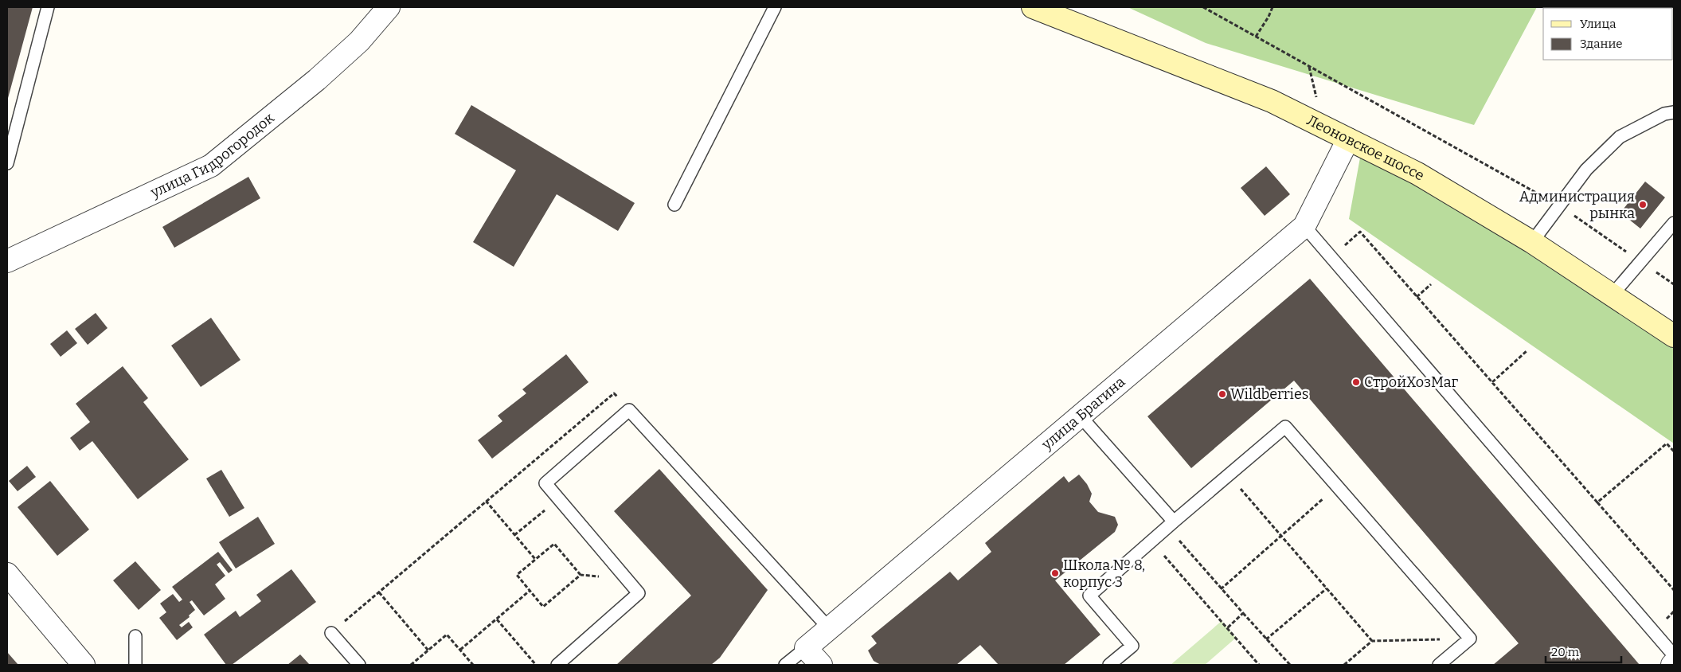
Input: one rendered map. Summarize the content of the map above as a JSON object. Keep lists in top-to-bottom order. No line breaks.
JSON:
{"streets":{"main road":["Леоновское шоссе"],"street":["улица Гидрогородок","улица Брагина"]},"crossings":[["Леоновское шоссе","улица Брагина"]],"places":["Администрация рынка","СтройХозМаг","Wildberries","Школа № 8, корпус 3"],"legend":["Улица","Здание"],"scale_bar":"20 m"}
